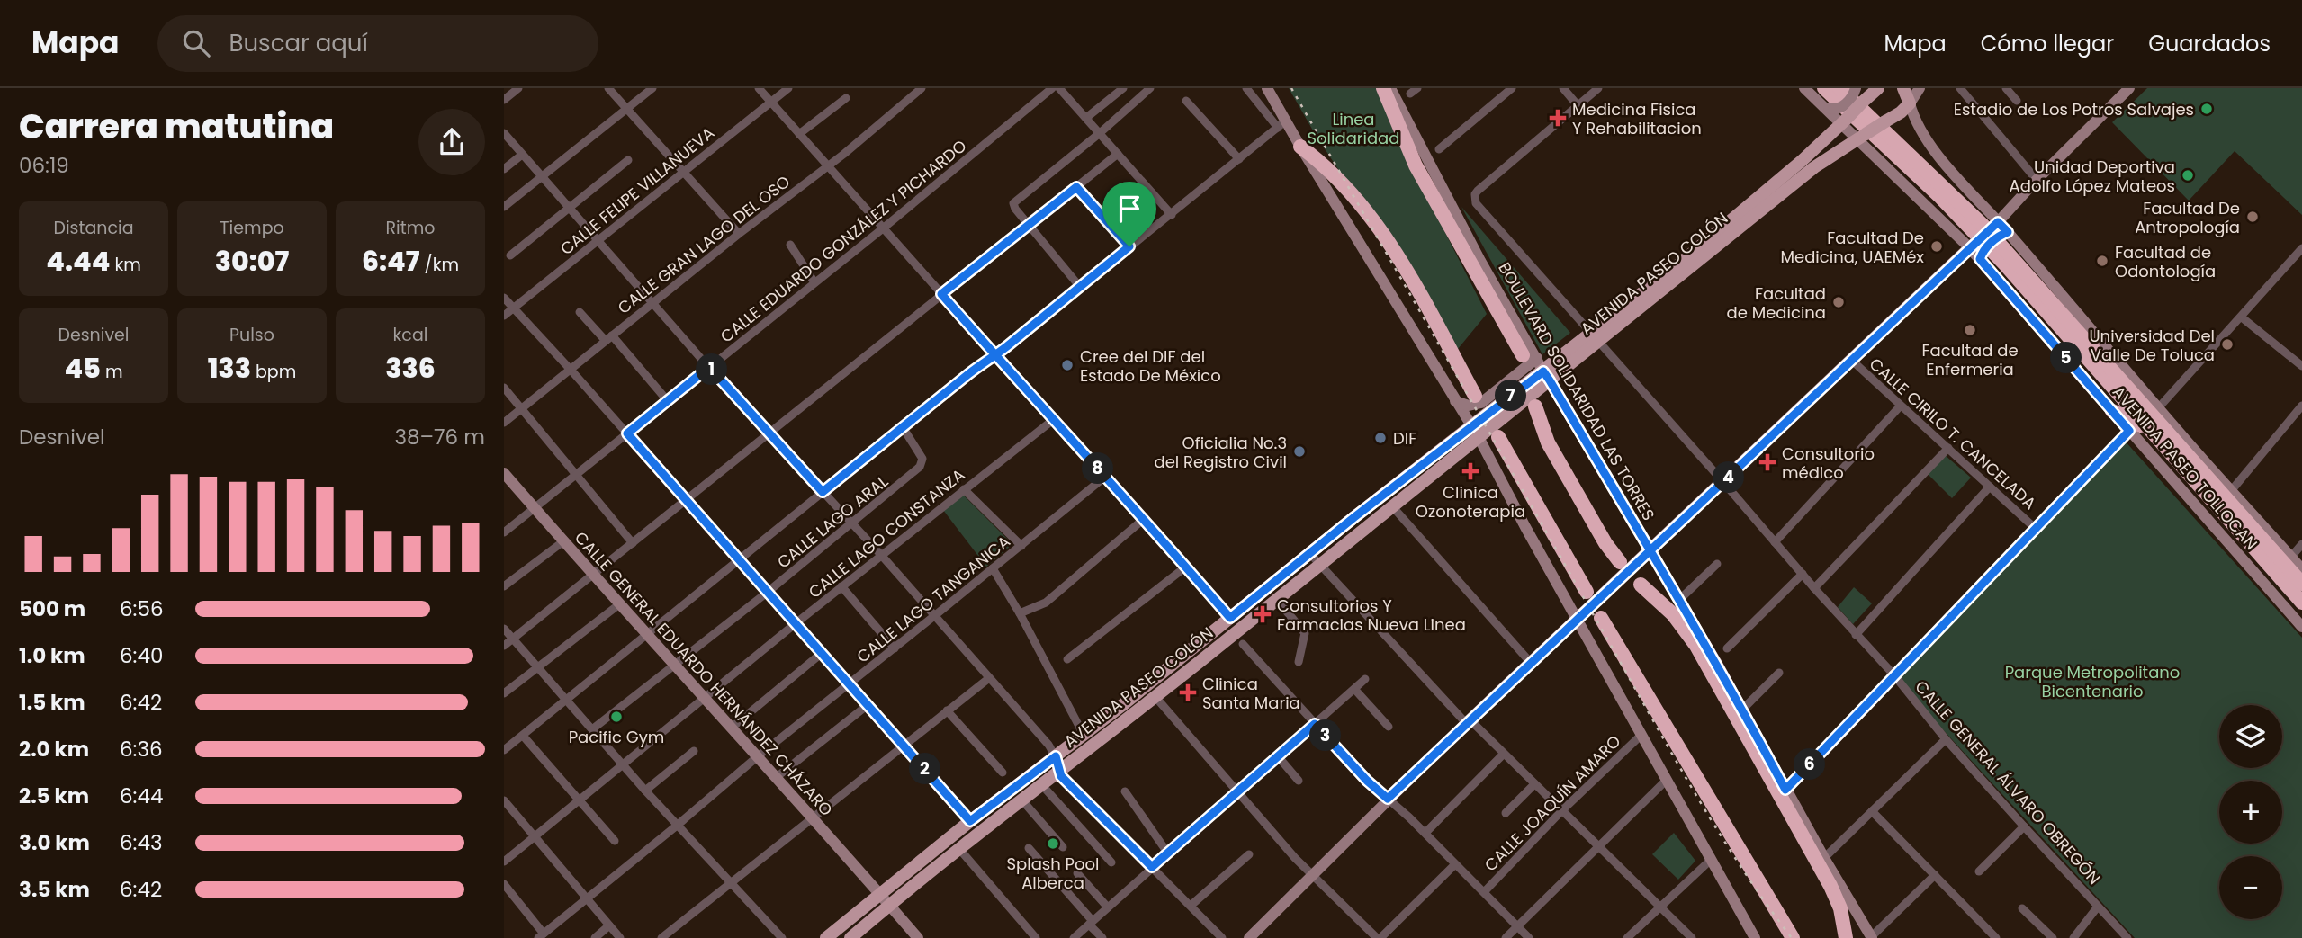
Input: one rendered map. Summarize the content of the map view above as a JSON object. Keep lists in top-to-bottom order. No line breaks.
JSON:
{"streets":{"highway":["BOULEVARD SOLIDARIDAD LAS TORRES","AVENIDA PASEO TOLLOCAN"],"main road":["AVENIDA PASEO COLÓN","CALLE GENERAL EDUARDO HERNÁNDEZ CHÁZARO"],"street":["CALLE FELIPE VILLANUEVA","CALLE EDUARDO GONZÁLEZ Y PICHARDO","CALLE GRAN LAGO DEL OSO","CALLE CIRILO T. CANCELADA","CALLE LAGO ARAL","CALLE LAGO CONSTANZA","CALLE LAGO TANGANICA","CALLE GENERAL ÁLVARO OBREGÓN","CALLE JOAQUÍN AMARO"]},"crossings":[["CALLE EDUARDO GONZÁLEZ Y PICHARDO","CALLE GENERAL EDUARDO HERNÁNDEZ CHÁZARO"],["AVENIDA PASEO COLÓN","BOULEVARD SOLIDARIDAD LAS TORRES"],["AVENIDA PASEO COLÓN","AVENIDA PASEO TOLLOCAN"],["AVENIDA PASEO COLÓN","CALLE GENERAL EDUARDO HERNÁNDEZ CHÁZARO"],["AVENIDA PASEO COLÓN","CALLE GENERAL ÁLVARO OBREGÓN"],["CALLE LAGO ARAL","CALLE GENERAL EDUARDO HERNÁNDEZ CHÁZARO"],["CALLE LAGO CONSTANZA","CALLE GENERAL EDUARDO HERNÁNDEZ CHÁZARO"],["CALLE LAGO TANGANICA","CALLE GENERAL EDUARDO HERNÁNDEZ CHÁZARO"]],"parks":["Linea Solidaridad","Parque Metropolitano Bicentenario"],"places":{"other":["Estadio de Los Potros Salvajes","Unidad Deportiva Adolfo López Mateos","Facultad De Antropología","Facultad De Medicina, UAEMéx","Facultad de Odontología","Facultad de Medicina","Facultad de Enfermeria","Universidad Del Valle De Toluca","Cree del DIF del Estado De México","DIF","Oficialia No.3 del Registro Civil","Pacific Gym","Splash Pool Alberca"],"health":["Medicina Fisica Y Rehabilitacion","Consultorio médico","Clinica Ozonoterapia","Consultorios Y Farmacias Nueva Linea","Clinica Santa Maria"]},"page":{"header":"Mapa","search":"Buscar aquí","nav":["Mapa","Cómo llegar","Guardados"],"heading":["Carrera matutina","06:19"],"stats":[["Distancia","4.44 km"],["Tiempo","30:07"],["Ritmo","6:47 /km"],["Desnivel","45 m"],["Pulso","133 bpm"],["kcal","336"]],"pins":["5","1","7","8","4","3","6","2"],"chart":["Desnivel","38–76 m"],"list":[{"name":"500 m","note":"6:56"},{"name":"1.0 km","note":"6:40"},{"name":"1.5 km","note":"6:42"},{"name":"2.0 km","note":"6:36"},{"name":"2.5 km","note":"6:44"},{"name":"3.0 km","note":"6:43"},{"name":"3.5 km","note":"6:42"}],"map_buttons":["+","−"]}}
